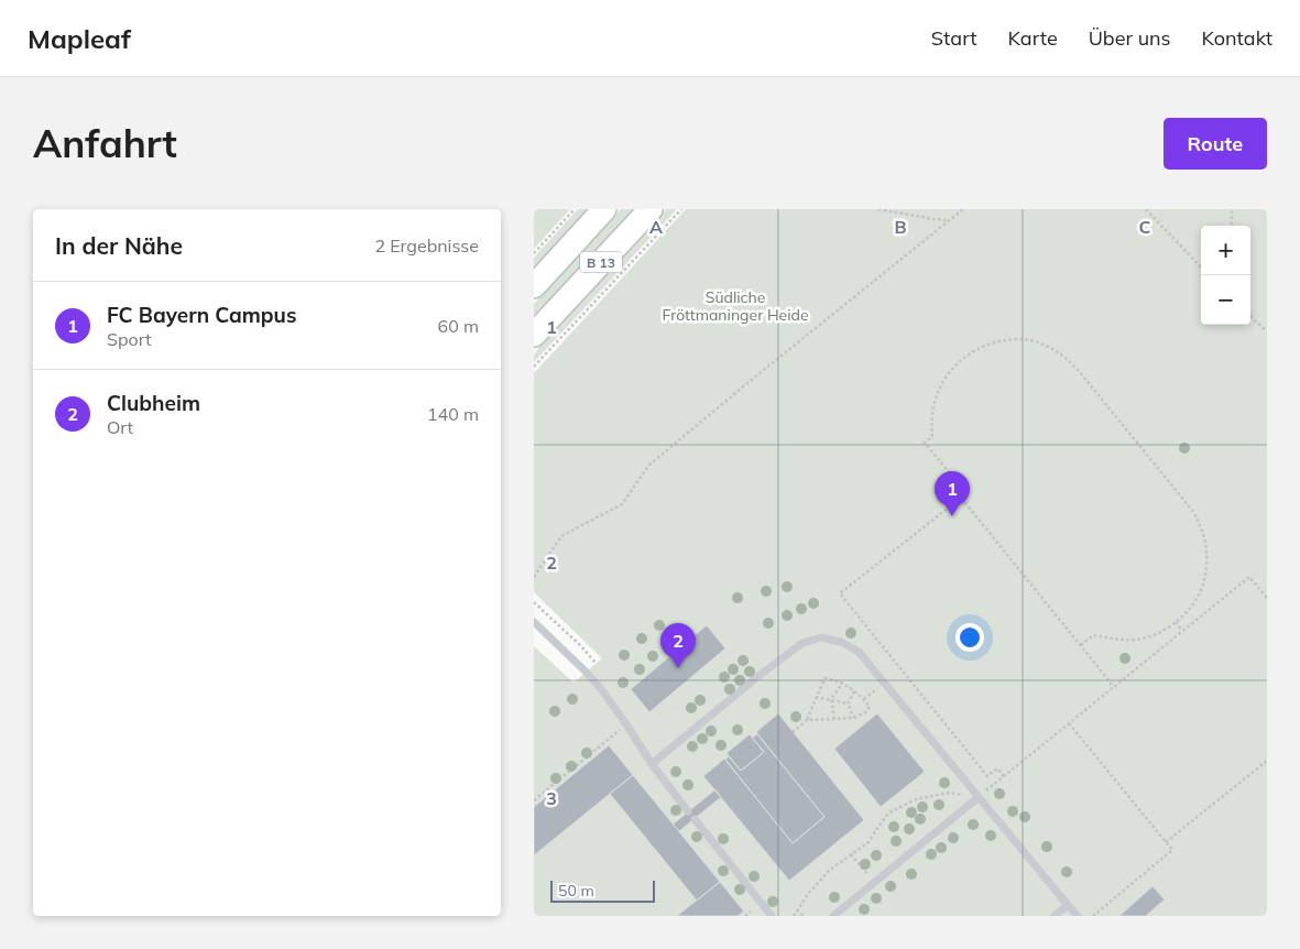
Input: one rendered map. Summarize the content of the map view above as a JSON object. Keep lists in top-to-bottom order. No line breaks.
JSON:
{"streets":{"main road":["B 13"]},"parks":["Südliche Fröttmaninger Heide"],"scale_bar":"50 m","page":{"header":"Mapleaf","nav":["Start","Karte","Über uns","Kontakt"],"buttons":"Route","title":"Anfahrt","heading":["In der Nähe","2 Ergebnisse"],"map_buttons":["+","−"],"list":[{"mark":"1","name":"FC Bayern Campus","note":"Sport","value":"60 m"},{"mark":"2","name":"Clubheim","note":"Ort","value":"140 m"}],"pins":["1","2"],"scale":"50 m"},"grid":{"columns":["A","B","C"],"rows":["1","2","3"]}}
